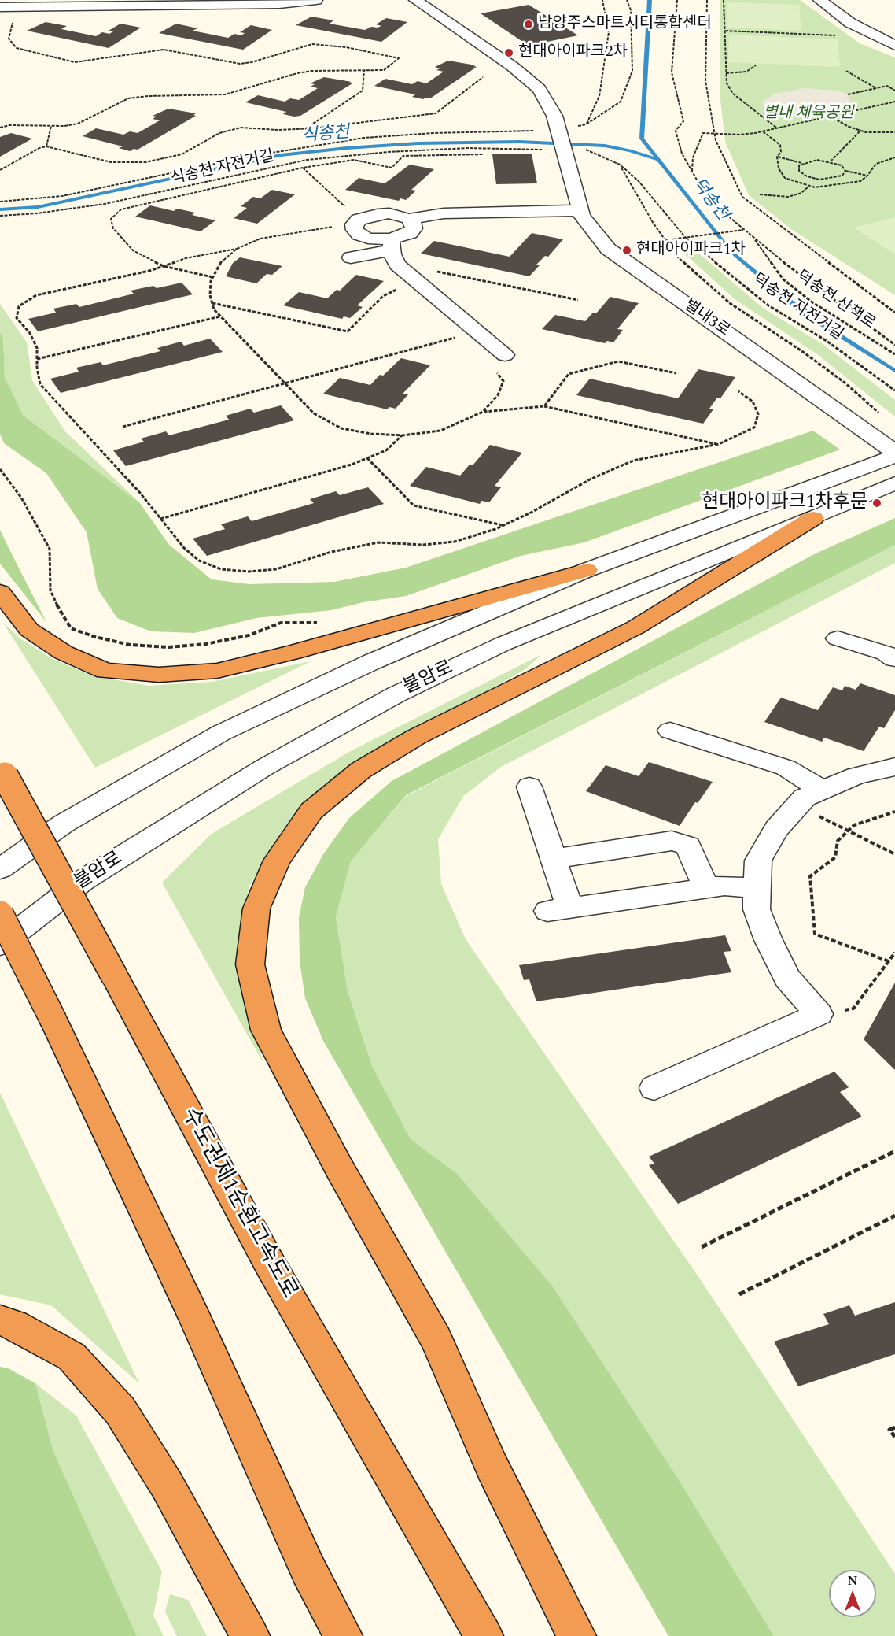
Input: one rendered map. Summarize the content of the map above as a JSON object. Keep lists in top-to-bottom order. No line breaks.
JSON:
{"streets":{"highway":["수도권제1순환고속도로"],"street":["별내3로","불암로"],"path":["식송천 자전거길","덕송천 산책로","덕송천 자전거길"]},"crossings":[["식송천 자전거길","별내3로"],["별내3로","불암로"]],"water":["식송천","덕송천"],"parks":["별내 체육공원"],"places":["남양주스마트시티통합센터","현대아이파크2차","현대아이파크1차","현대아이파크1차후문"],"north":"top"}
